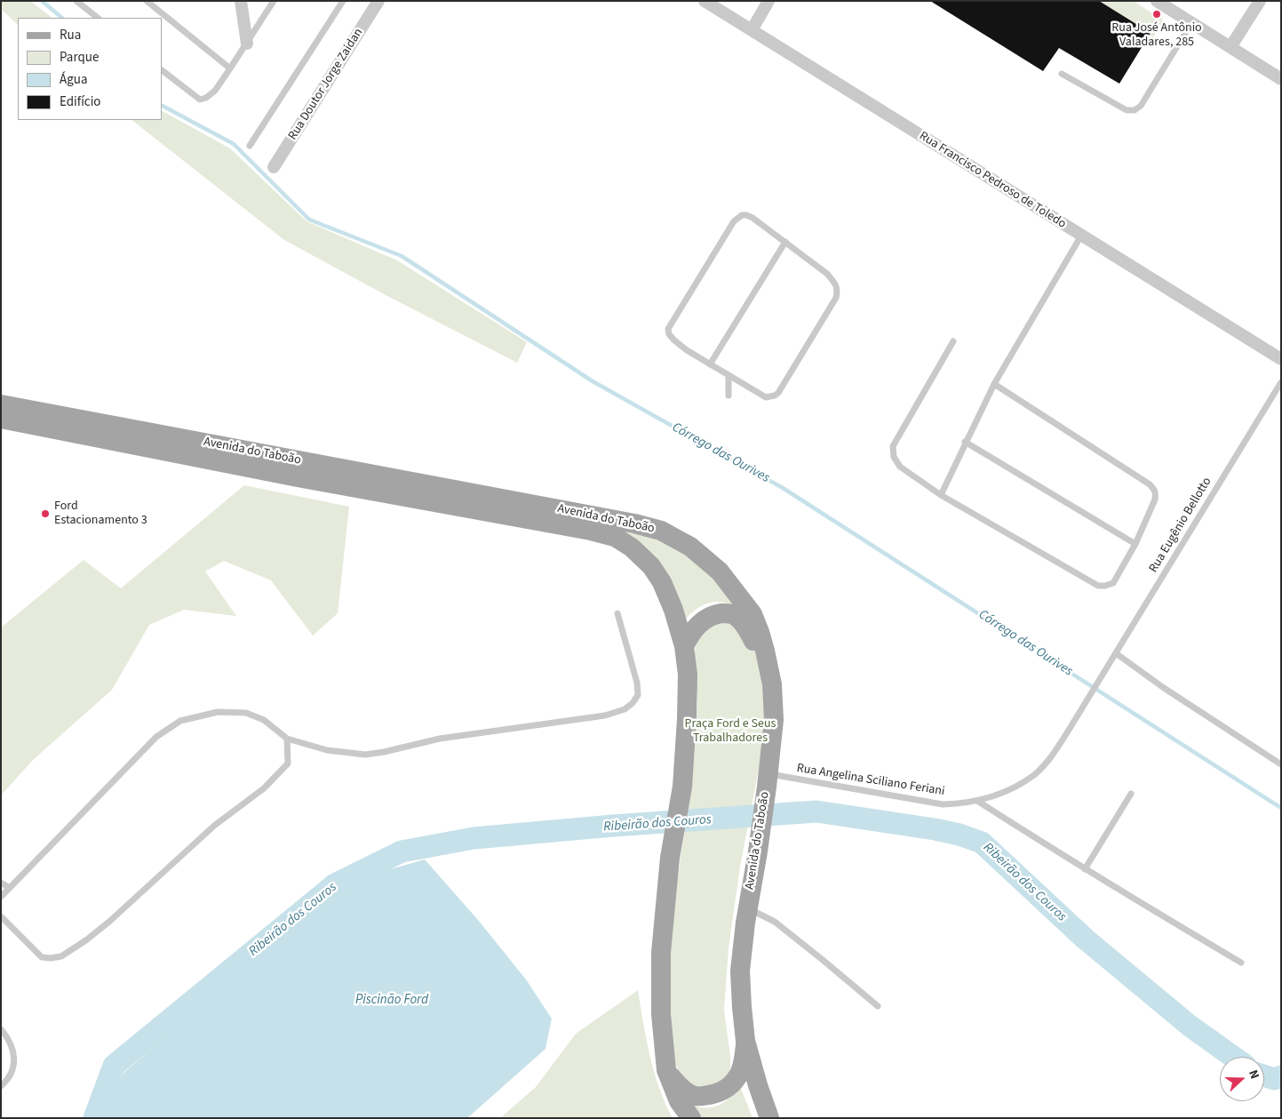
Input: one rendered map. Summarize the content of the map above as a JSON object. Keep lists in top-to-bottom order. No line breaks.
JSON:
{"streets":{"main road":["Avenida do Taboão"],"street":["Rua Doutor Jorge Zaidan","Rua Francisco Pedroso de Toledo"],"lane":["Rua Eugênio Bellotto","Rua Angelina Sciliano Feriani"]},"crossings":[["Avenida do Taboão","Rua Angelina Sciliano Feriani"],["Rua Eugênio Bellotto","Rua Angelina Sciliano Feriani"]],"water":["Córrego das Ourives","Ribeirão dos Couros","Piscinão Ford"],"parks":["Praça Ford e Seus Trabalhadores"],"places":["Rua José Antônio Valadares, 285","Ford Estacionamento 3"],"legend":["Rua","Parque","Água","Edifício"],"north":"right"}
